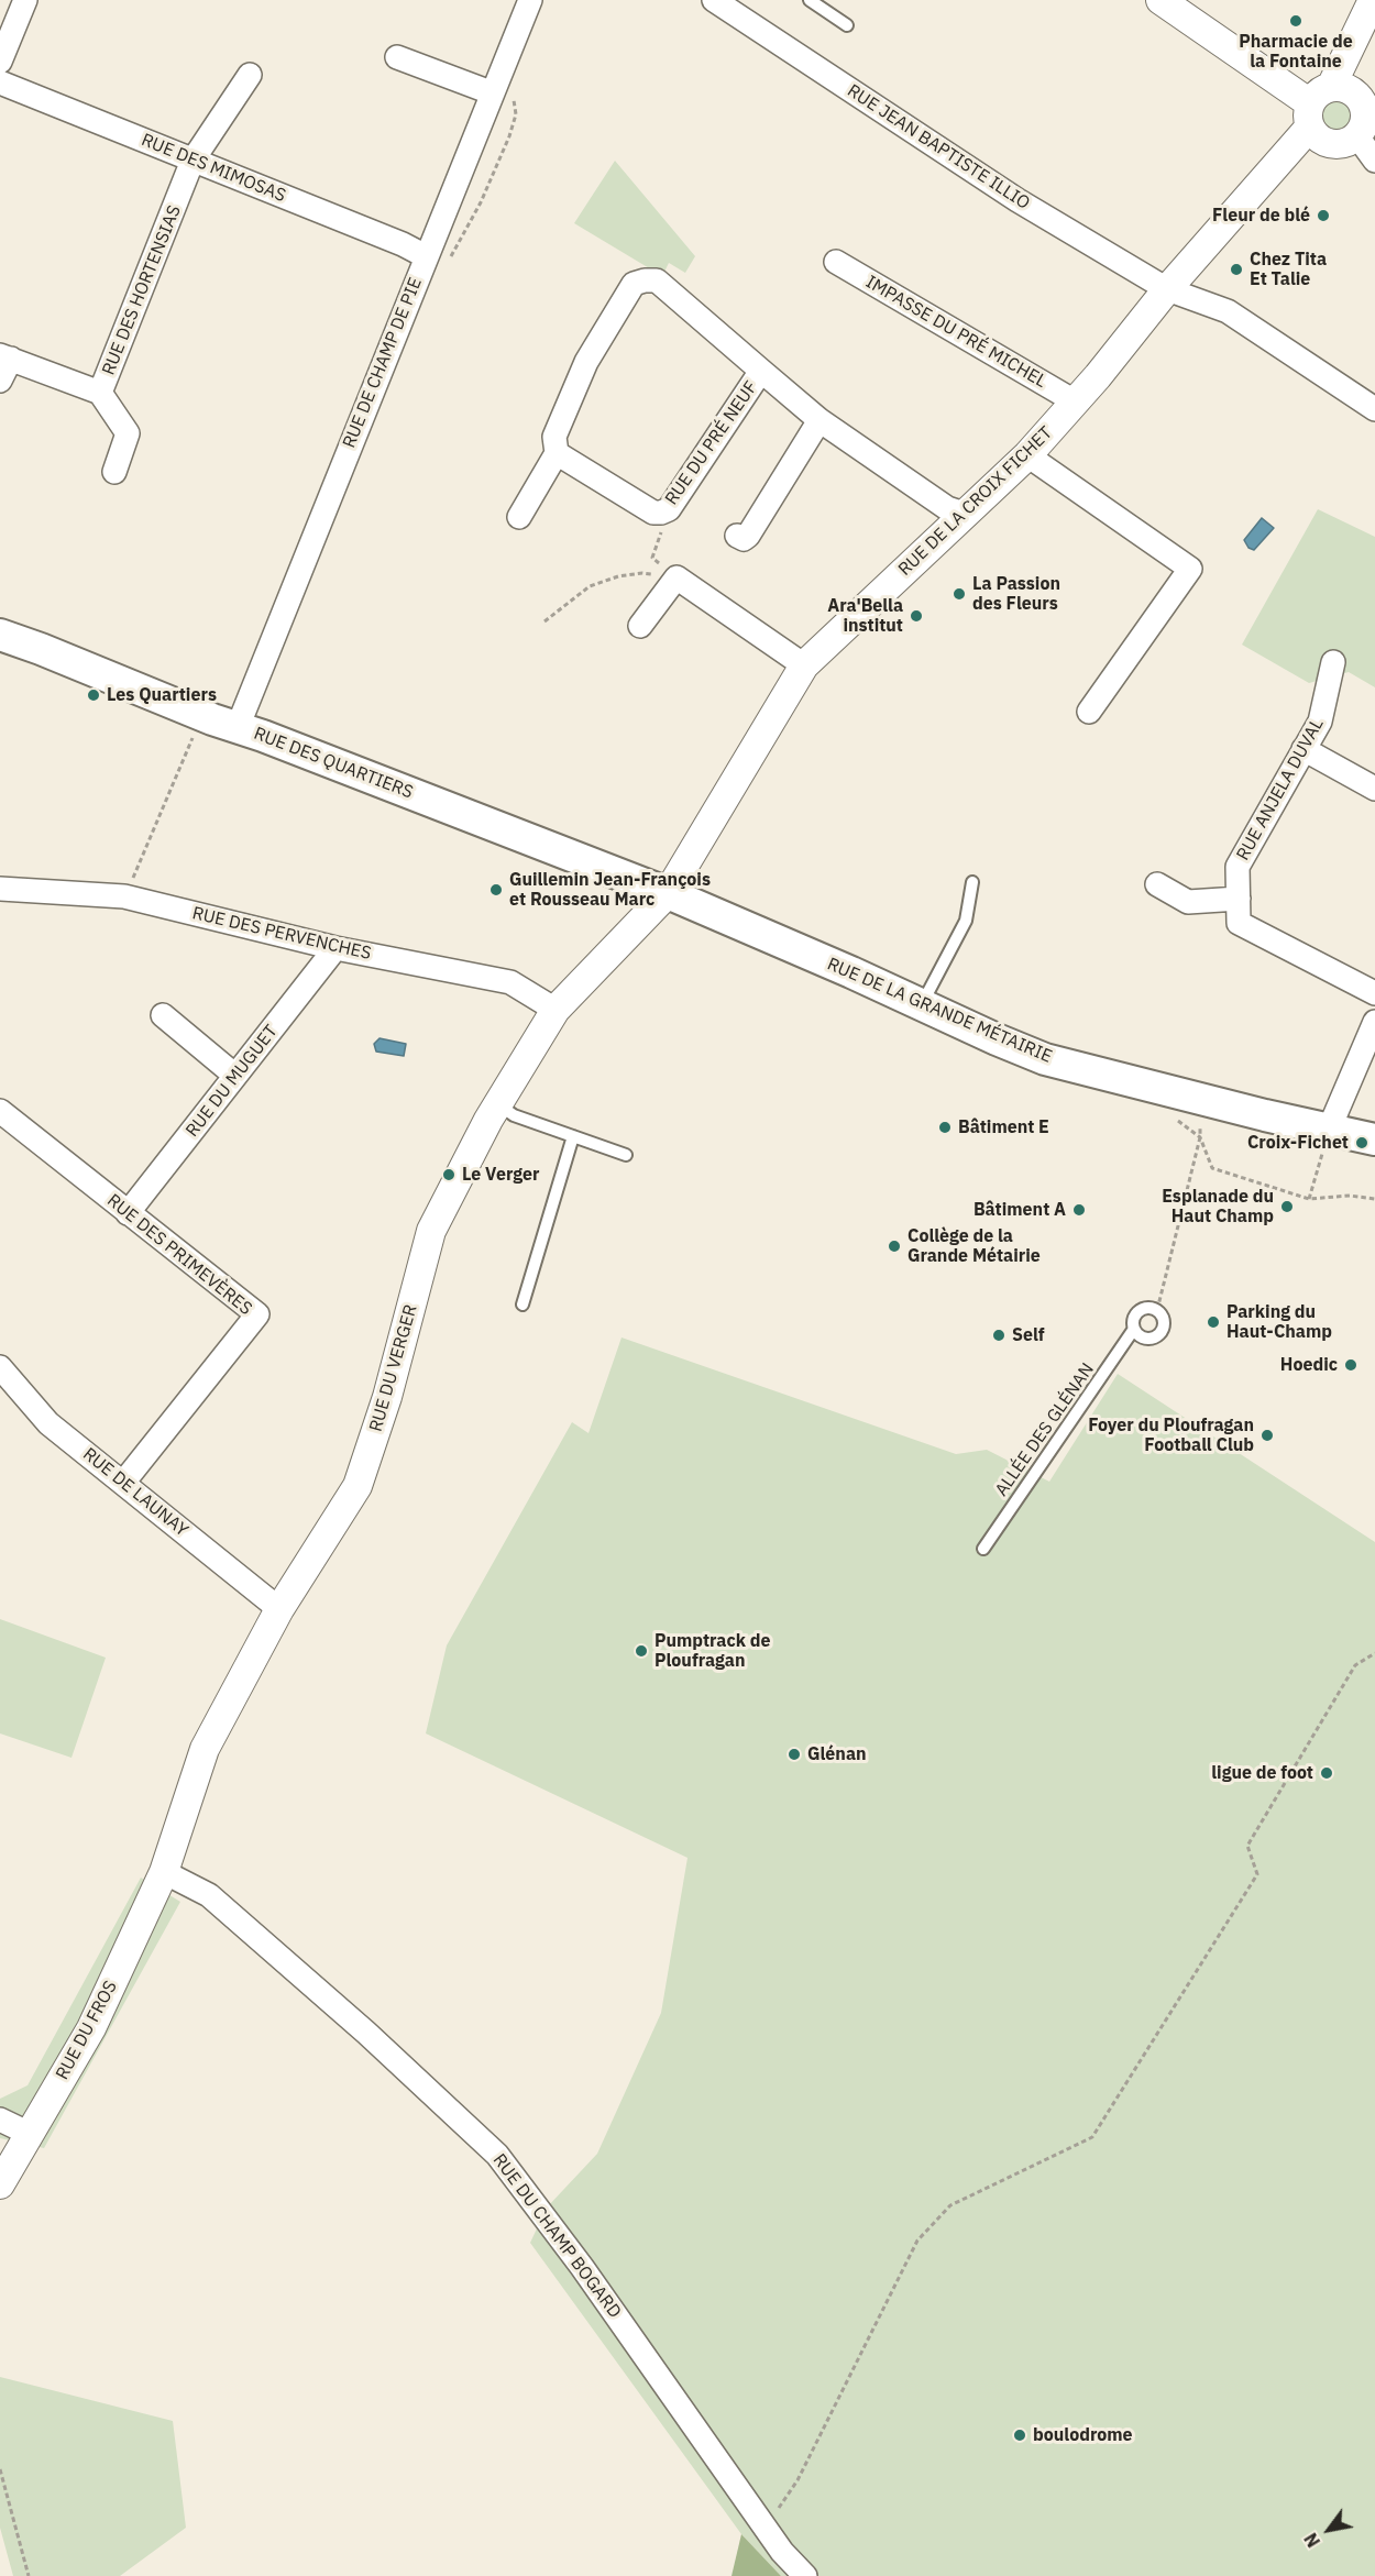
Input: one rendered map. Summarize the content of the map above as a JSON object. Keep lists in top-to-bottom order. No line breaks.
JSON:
{"streets":{"main road":["RUE DES QUARTIERS","RUE DE LA GRANDE MÉTAIRIE"],"street":["RUE JEAN BAPTISTE ILLIO","RUE DES MIMOSAS","RUE DES HORTENSIAS","IMPASSE DU PRÉ MICHEL","RUE DE CHAMP DE PIE","RUE DU PRÉ NEUF","RUE DE LA CROIX FICHET","RUE ANJELA DUVAL","RUE DES PERVENCHES","RUE DU MUGUET","RUE DES PRIMEVÈRES","RUE DU VERGER","RUE DE LAUNAY","RUE DU FROS","RUE DU CHAMP BOGARD"],"lane":["ALLÉE DES GLÉNAN"]},"crossings":[["RUE JEAN BAPTISTE ILLIO","RUE DE LA CROIX FICHET"],["RUE DES MIMOSAS","RUE DES HORTENSIAS"],["RUE DES MIMOSAS","RUE DE CHAMP DE PIE"],["IMPASSE DU PRÉ MICHEL","RUE DE LA CROIX FICHET"],["RUE DE CHAMP DE PIE","RUE DES QUARTIERS"],["RUE DU PRÉ NEUF","RUE DE LA CROIX FICHET"],["RUE DE LA CROIX FICHET","RUE DES QUARTIERS"],["RUE DE LA CROIX FICHET","RUE DE LA GRANDE MÉTAIRIE"],["RUE DE LA CROIX FICHET","RUE DU VERGER"],["RUE DES QUARTIERS","RUE DE LA GRANDE MÉTAIRIE"],["RUE DES QUARTIERS","RUE DU VERGER"],["RUE DES PERVENCHES","RUE DU MUGUET"],["RUE DES PERVENCHES","RUE DU VERGER"],["RUE DE LA GRANDE MÉTAIRIE","RUE DU VERGER"],["RUE DU MUGUET","RUE DES PRIMEVÈRES"],["RUE DES PRIMEVÈRES","RUE DE LAUNAY"],["RUE DU VERGER","RUE DE LAUNAY"],["RUE DU VERGER","RUE DU FROS"],["RUE DU VERGER","RUE DU CHAMP BOGARD"],["RUE DU FROS","RUE DU CHAMP BOGARD"]],"places":["Pharmacie de la Fontaine","Fleur de blé","Chez Tita Et Talie","La Passion des Fleurs","Ara'Bella institut","Les Quartiers","Guillemin Jean-François et Rousseau Marc","Bâtiment E","Croix-Fichet","Le Verger","Esplanade du Haut Champ","Bâtiment A","Collège de la Grande Métairie","Parking du Haut-Champ","Self","Hoedic","Foyer du Ploufragan Football Club","Pumptrack de Ploufragan","Glénan","ligue de foot","boulodrome"],"north":"bottom left"}
